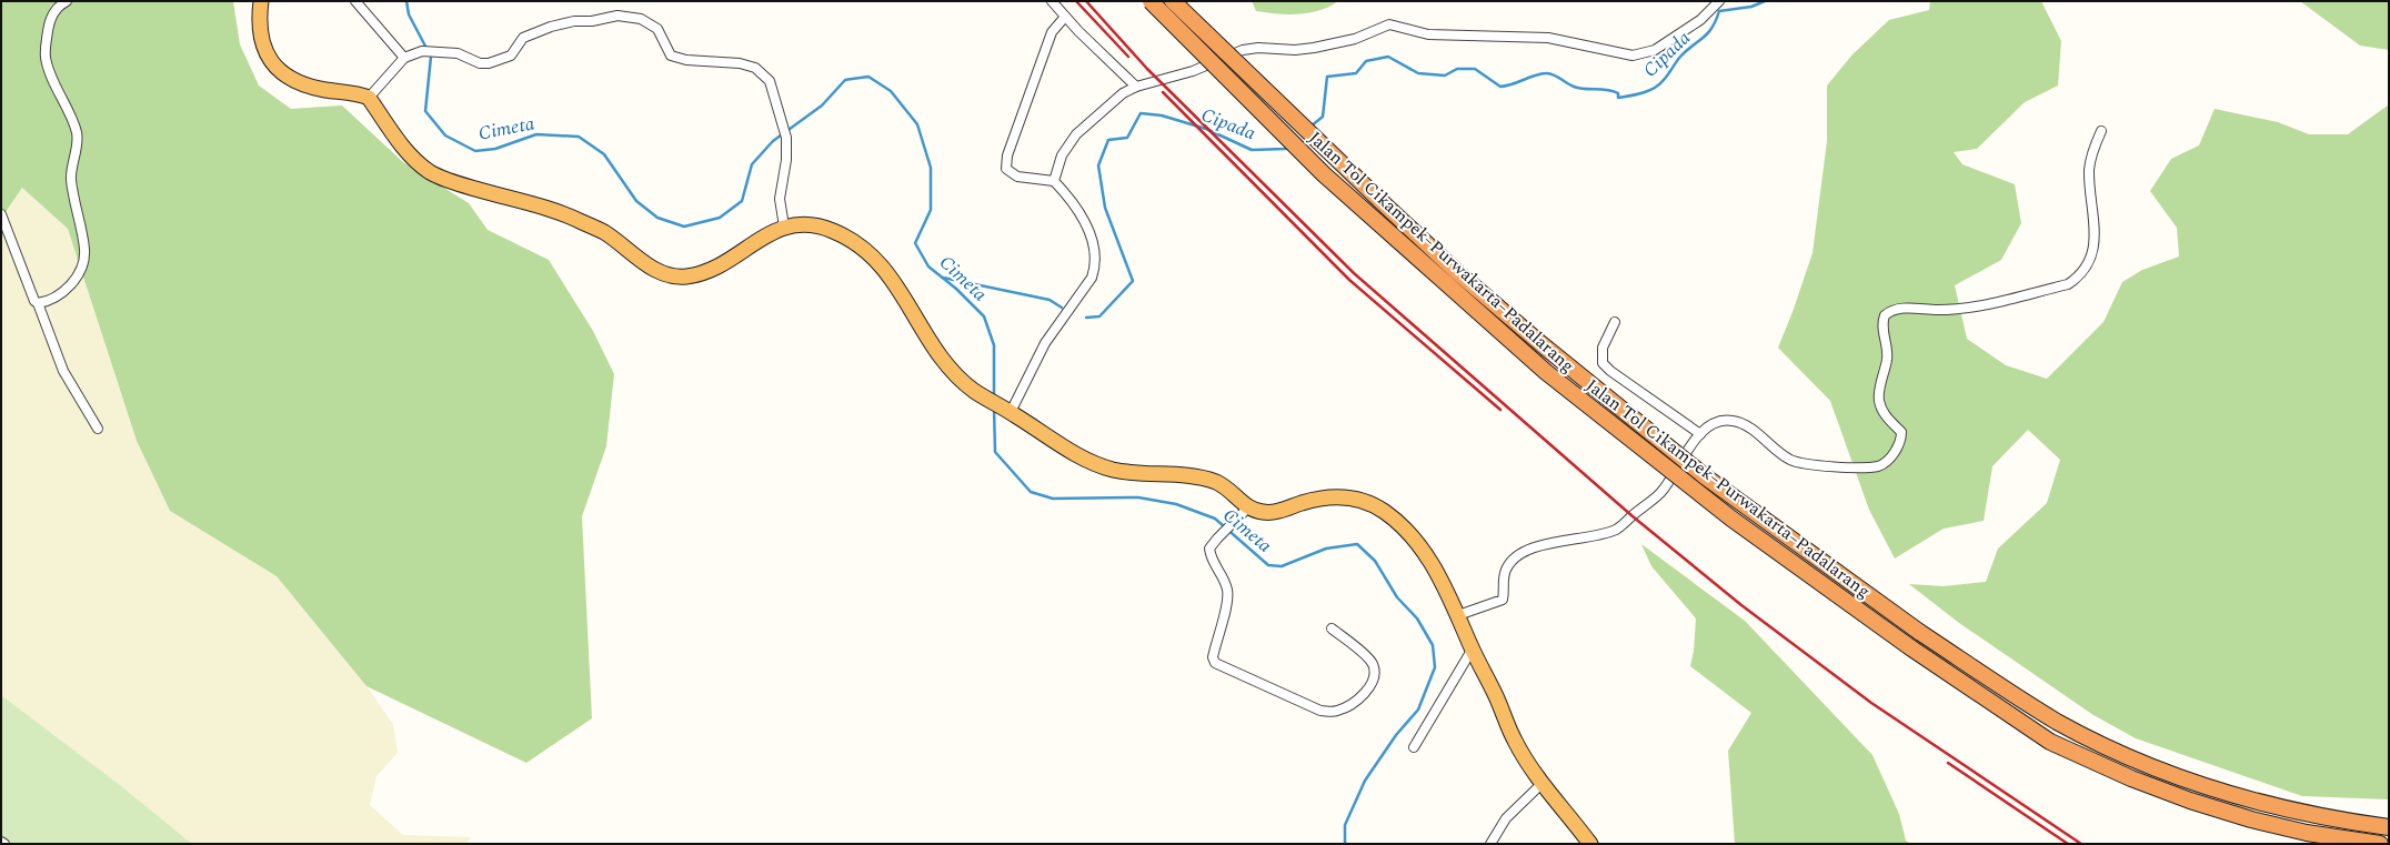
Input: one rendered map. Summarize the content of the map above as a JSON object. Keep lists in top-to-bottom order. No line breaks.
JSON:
{"streets":{"highway":["Jalan Tol Cikampek–Purwakarta–Padalarang"]},"water":["Cipada","Cimeta"]}
